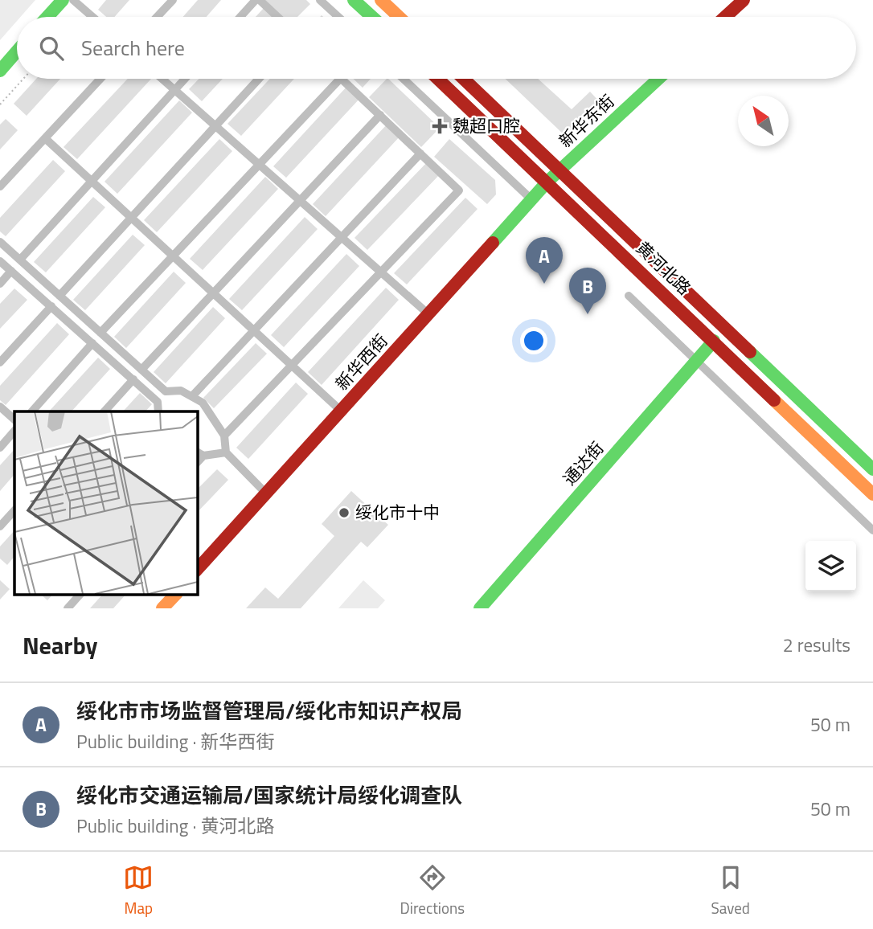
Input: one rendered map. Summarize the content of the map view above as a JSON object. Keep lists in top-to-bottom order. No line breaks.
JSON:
{"streets":{"main road":["新华东街","黄河北路","新华西街","通达街"]},"crossings":[["新华东街","黄河北路"],["新华东街","新华西街"],["黄河北路","新华西街"],["黄河北路","通达街"]],"places":{"health":["魏超口腔"],"other":["绥化市十中"]},"north":"top left","page":{"search":"Search here","pins":["A","B"],"heading":["Nearby","2 results"],"list":[{"mark":"A","name":"绥化市市场监督管理局/绥化市知识产权局","note":"Public building · 新华西街","value":"50 m"},{"mark":"B","name":"绥化市交通运输局/国家统计局绥化调查队","note":"Public building · 黄河北路","value":"50 m"}],"nav":["Map","Directions","Saved"]}}
